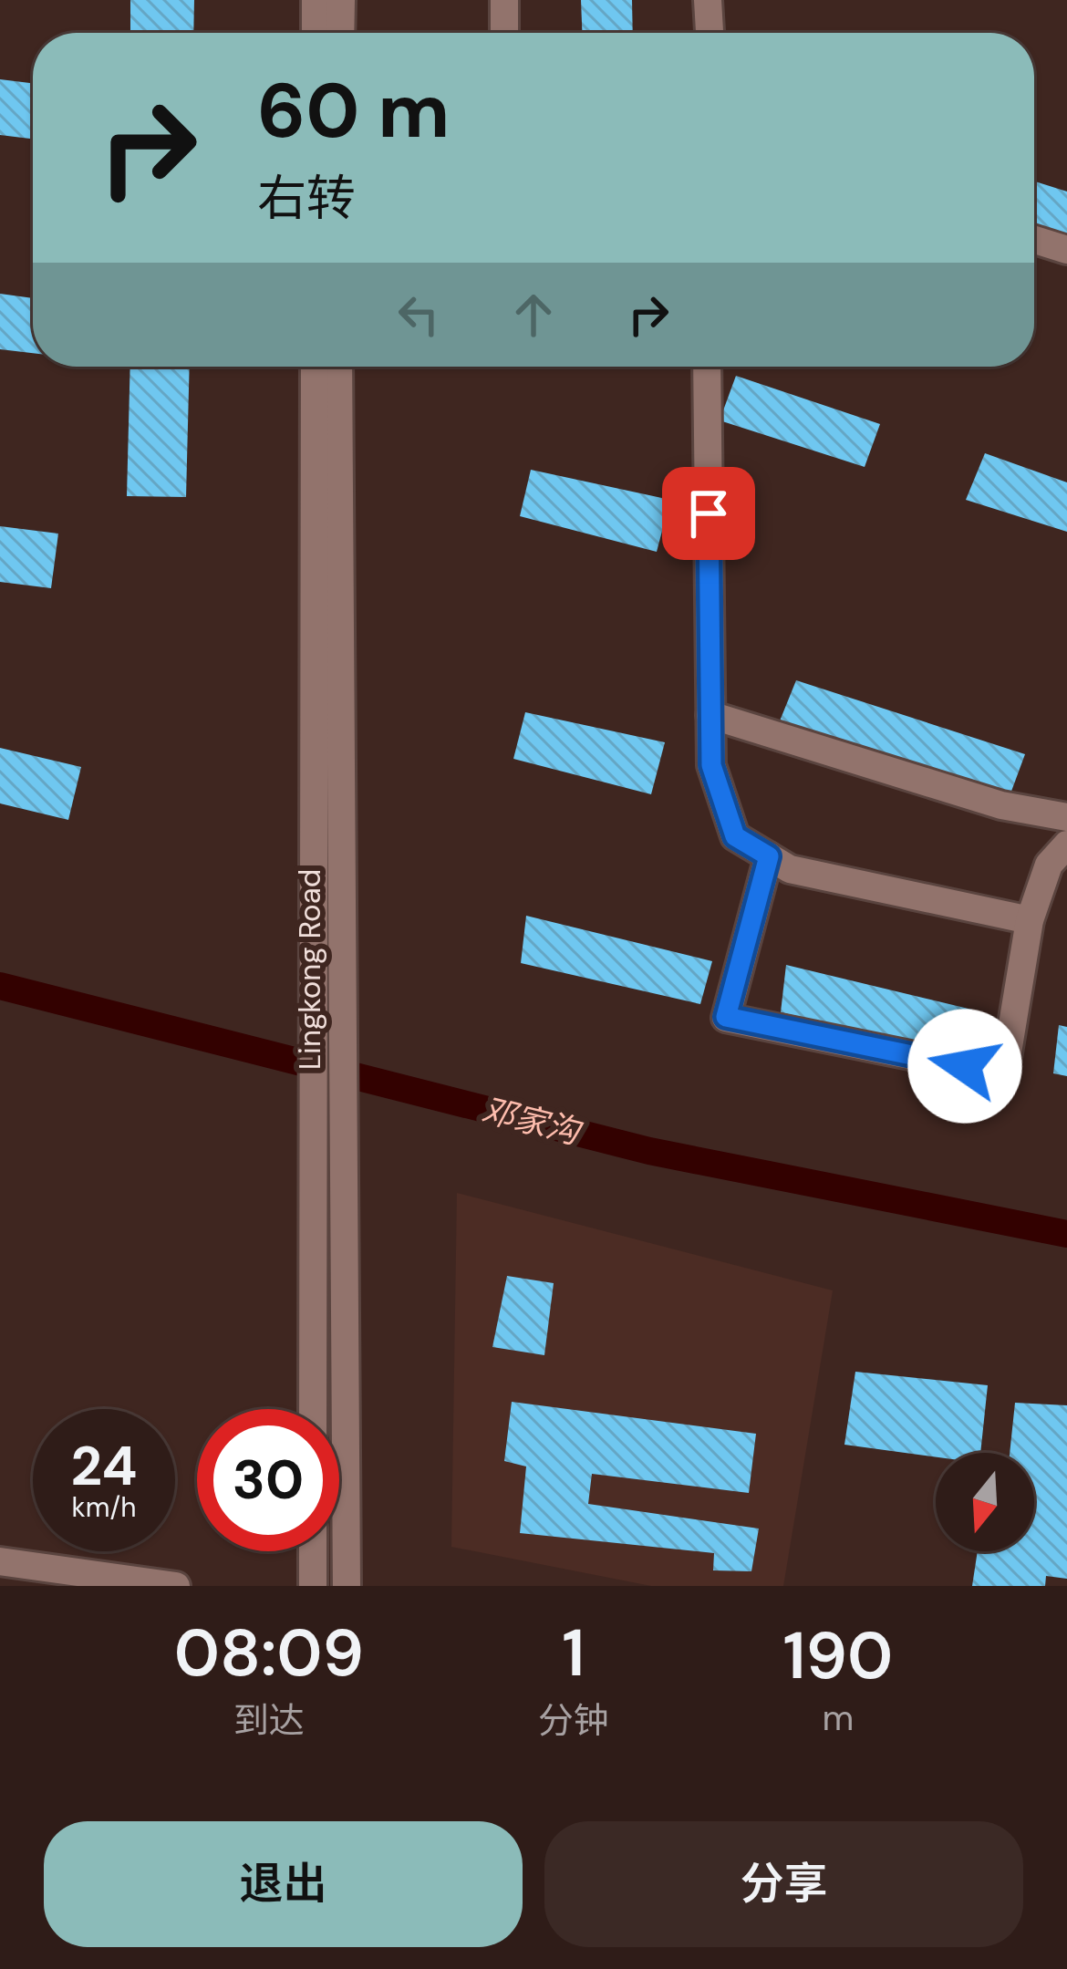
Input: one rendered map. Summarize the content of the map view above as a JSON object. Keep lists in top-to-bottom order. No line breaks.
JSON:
{"streets":{"street":["Lingkong Road"]},"water":["邓家沟"],"north":"bottom","page":{"turn":["60 m","右转"],"speed":"24 km/h","limit":"30","eta":["08:09","到达","1","分钟","190","m"],"buttons":["退出","分享"]}}
